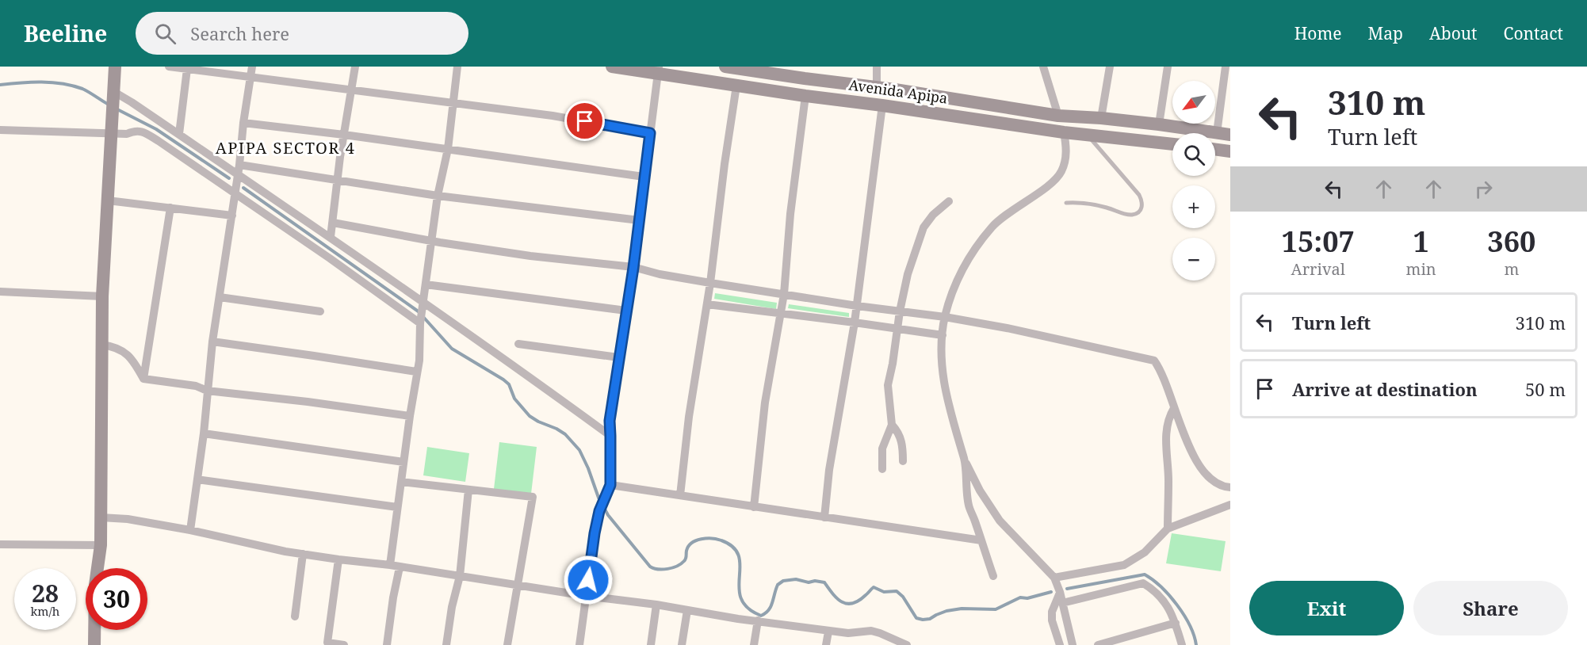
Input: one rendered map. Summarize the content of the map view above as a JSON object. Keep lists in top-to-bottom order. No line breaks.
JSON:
{"streets":{"street":["Avenida Apipa"]},"districts":["APIPA SECTOR 4"],"north":"bottom left","page":{"header":"Beeline","search":"Search here","nav":["Home","Map","About","Contact"],"turn":["310 m","Turn left"],"map_buttons":["+","−"],"eta":["15:07","Arrival","1","min","360","m"],"list":[{"name":"Turn left","value":"310 m"},{"name":"Arrive at destination","value":"50 m"}],"speed":"28 km/h","limit":"30","buttons":["Exit","Share"]}}
